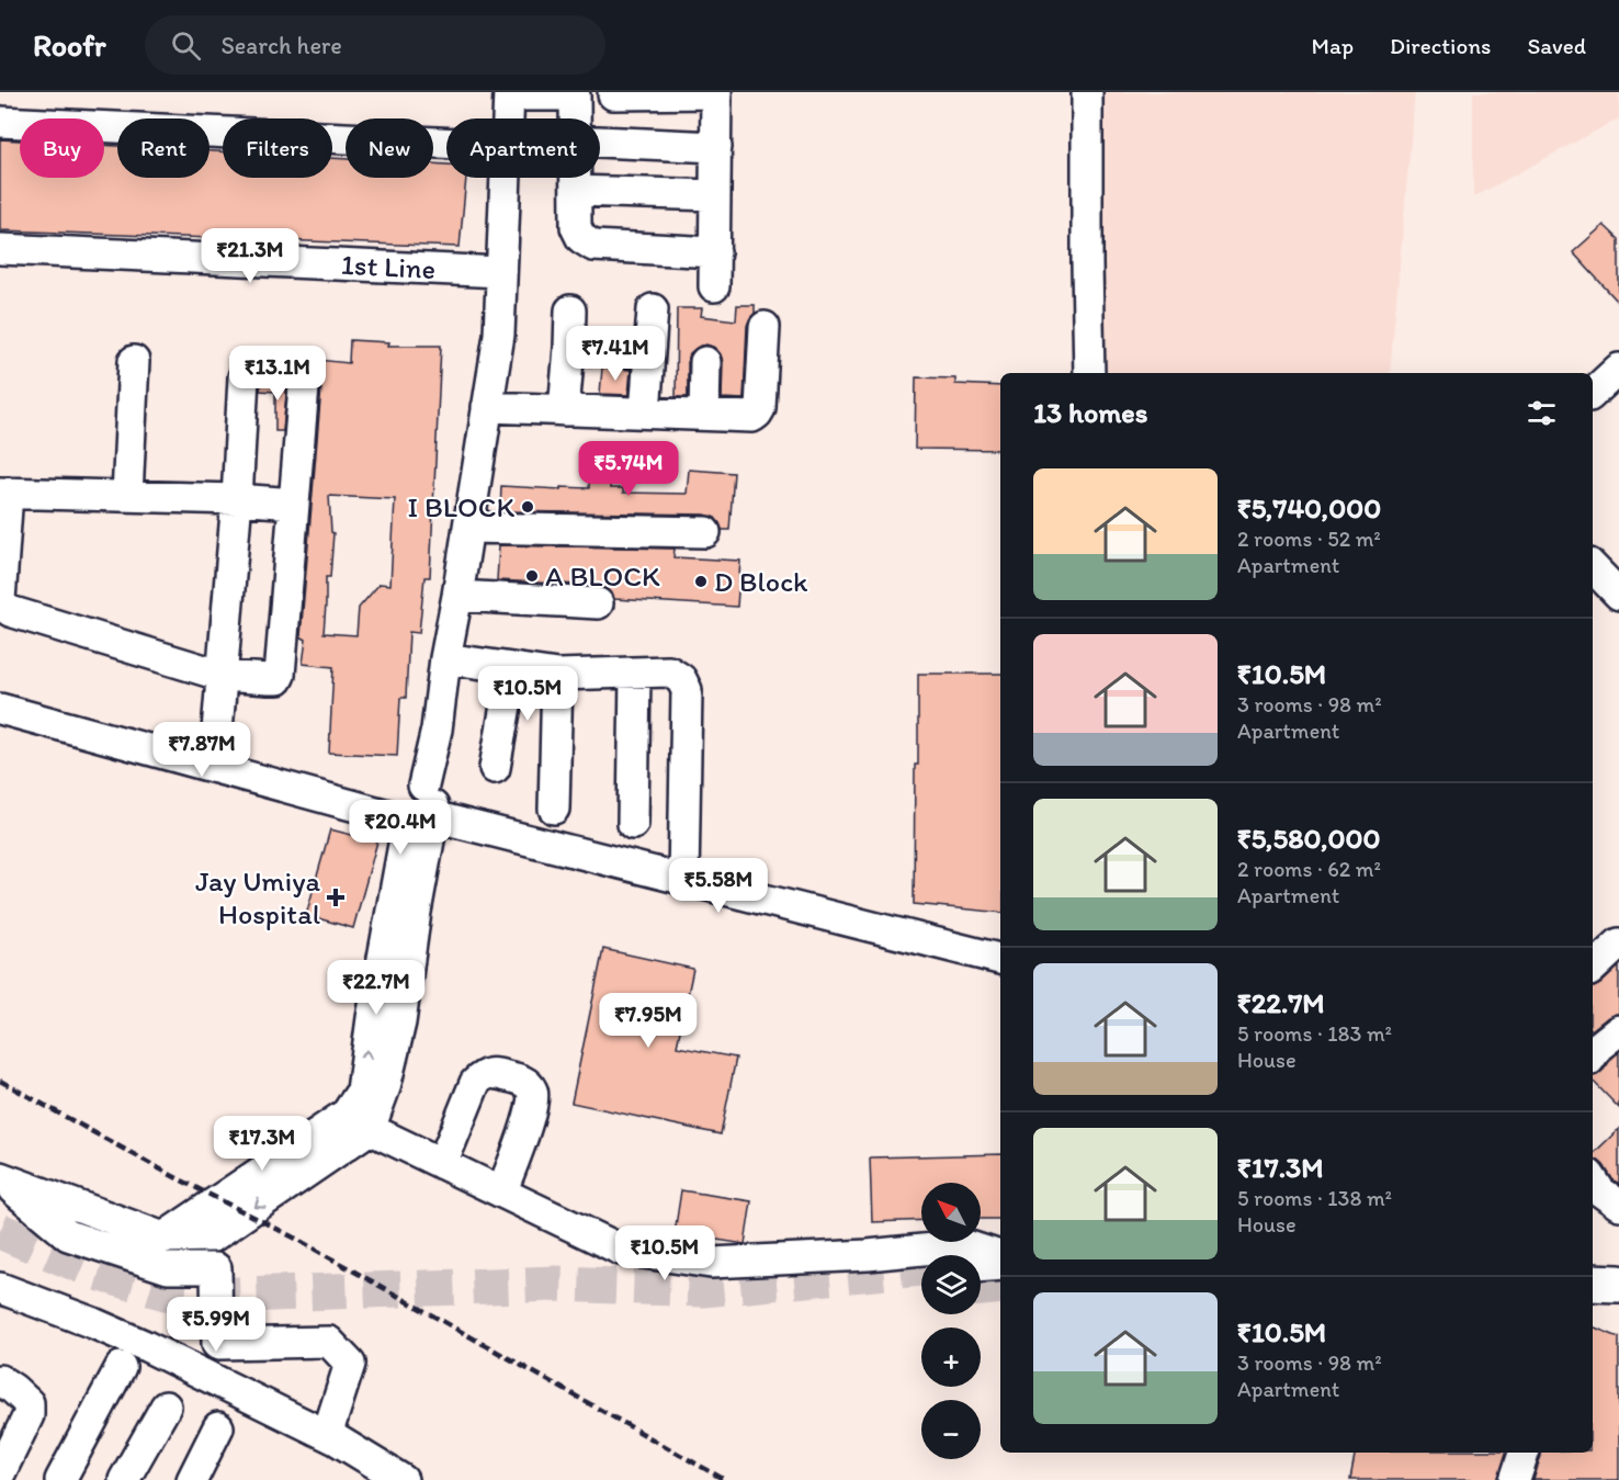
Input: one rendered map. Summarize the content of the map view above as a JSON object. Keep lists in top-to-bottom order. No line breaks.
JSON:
{"streets":{"street":["1st Line"]},"places":{"other":["I BLOCK","A BLOCK","D Block"],"health":["Jay Umiya Hospital"]},"north":"top left","page":{"header":"Roofr","search":"Search here","nav":["Map","Directions","Saved"],"chip":["Buy","Rent","Filters","New","Apartment"],"price":["₹21.3M","₹7.41M","₹13.1M","₹5.74M","₹10.5M","₹7.87M","₹20.4M","₹5.58M","₹22.7M","₹7.95M","₹17.3M","₹10.5M","₹5.99M"],"heading":"13 homes","list":[{"name":"₹5,740,000","note":"2 rooms · 52 m² · Apartment"},{"name":"₹10.5M","note":"3 rooms · 98 m² · Apartment"},{"name":"₹5,580,000","note":"2 rooms · 62 m² · Apartment"},{"name":"₹22.7M","note":"5 rooms · 183 m² · House"},{"name":"₹17.3M","note":"5 rooms · 138 m² · House"},{"name":"₹10.5M","note":"3 rooms · 98 m² · Apartment"}],"map_buttons":["+","−"]}}
